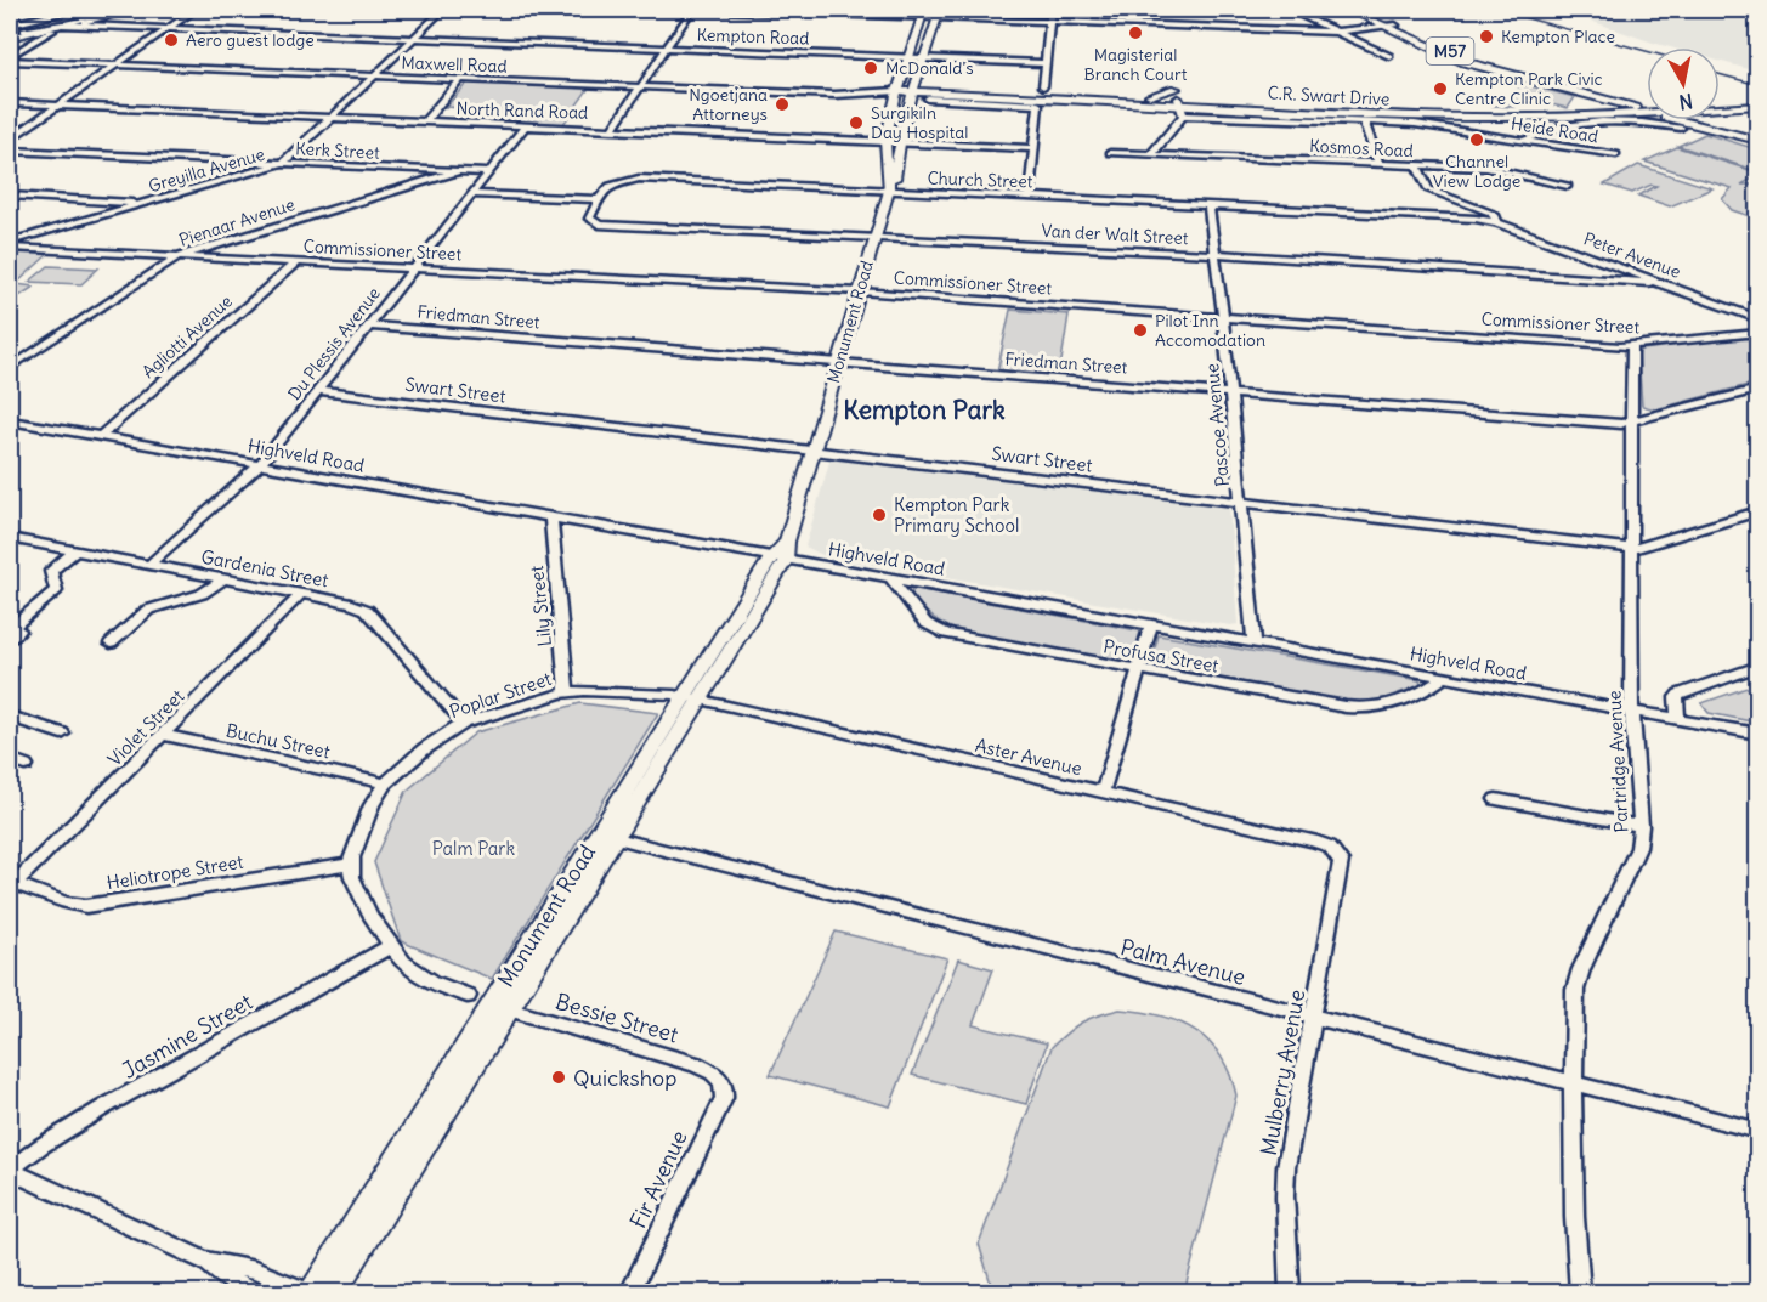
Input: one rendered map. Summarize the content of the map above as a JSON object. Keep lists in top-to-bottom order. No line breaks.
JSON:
{"streets":{"main road":["M57","C.R. Swart Drive","Monument Road"],"street":["Kempton Road","Maxwell Road","North Rand Road","Heide Road","Kosmos Road","Kerk Street","Greyilla Avenue","Church Street","Pienaar Avenue","Van der Walt Street","Commissioner Street","Peter Avenue","Friedman Street","Agliotti Avenue","Du Plessis Avenue","Swart Street","Pascoe Avenue","Highveld Road","Gardenia Street","Lily Street","Profusa Street","Poplar Street","Violet Street","Buchu Street","Aster Avenue","Partridge Avenue","Heliotrope Street","Palm Avenue","Bessie Street","Jasmine Street","Mulberry Avenue","Fir Avenue"]},"crossings":[["Kempton Road","Greyilla Avenue"],["Kempton Road","Monument Road"],["M57","C.R. Swart Drive"],["Maxwell Road","C.R. Swart Drive"],["Maxwell Road","Greyilla Avenue"],["Maxwell Road","Monument Road"],["C.R. Swart Drive","Monument Road"],["North Rand Road","Greyilla Avenue"],["North Rand Road","Monument Road"],["North Rand Road","Du Plessis Avenue"],["Kerk Street","Greyilla Avenue"],["Kerk Street","Pienaar Avenue"],["Kerk Street","Du Plessis Avenue"],["Greyilla Avenue","Commissioner Street"],["Church Street","Van der Walt Street"],["Church Street","Peter Avenue"],["Church Street","Monument Road"],["Church Street","Pascoe Avenue"],["Pienaar Avenue","Commissioner Street"],["Van der Walt Street","Peter Avenue"],["Van der Walt Street","Monument Road"],["Van der Walt Street","Pascoe Avenue"],["Commissioner Street","Monument Road"],["Commissioner Street","Agliotti Avenue"],["Commissioner Street","Du Plessis Avenue"],["Commissioner Street","Pascoe Avenue"],["Commissioner Street","Partridge Avenue"],["Friedman Street","Monument Road"],["Friedman Street","Du Plessis Avenue"],["Friedman Street","Pascoe Avenue"],["Friedman Street","Partridge Avenue"],["Monument Road","Swart Street"],["Monument Road","Highveld Road"],["Monument Road","Poplar Street"],["Monument Road","Aster Avenue"],["Monument Road","Palm Avenue"],["Monument Road","Bessie Street"],["Agliotti Avenue","Highveld Road"],["Du Plessis Avenue","Swart Street"],["Du Plessis Avenue","Highveld Road"],["Du Plessis Avenue","Gardenia Street"],["Swart Street","Pascoe Avenue"],["Swart Street","Partridge Avenue"],["Pascoe Avenue","Highveld Road"],["Highveld Road","Lily Street"],["Highveld Road","Profusa Street"],["Highveld Road","Partridge Avenue"],["Gardenia Street","Poplar Street"],["Gardenia Street","Violet Street"],["Lily Street","Poplar Street"],["Poplar Street","Buchu Street"],["Poplar Street","Aster Avenue"],["Poplar Street","Heliotrope Street"],["Violet Street","Buchu Street"],["Violet Street","Heliotrope Street"],["Aster Avenue","Mulberry Avenue"],["Partridge Avenue","Palm Avenue"],["Palm Avenue","Mulberry Avenue"],["Bessie Street","Fir Avenue"]],"districts":["Kempton Park"],"parks":["Palm Park"],"places":["Magisterial Branch Court","Kempton Place","Aero guest lodge","McDonald's","Kempton Park Civic Centre Clinic","Ngoetjana Attorneys","Surgikiln Day Hospital","Channel View Lodge","Pilot Inn Accomodation","Kempton Park Primary School","Quickshop"],"north":"bottom"}
